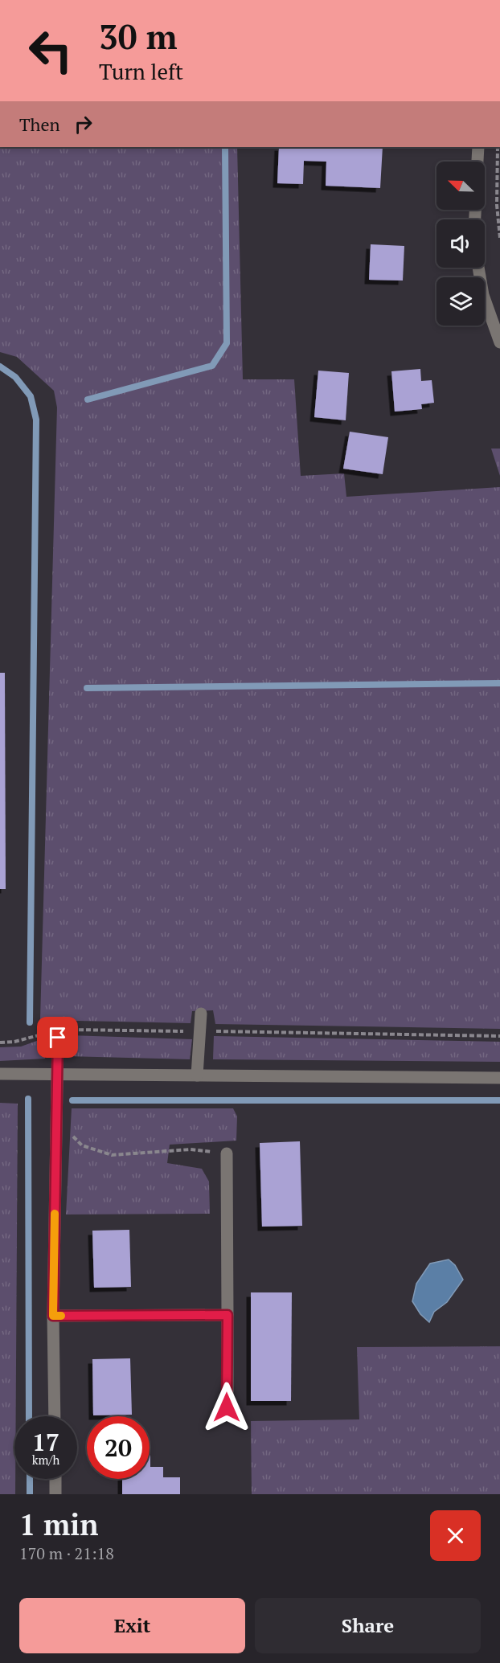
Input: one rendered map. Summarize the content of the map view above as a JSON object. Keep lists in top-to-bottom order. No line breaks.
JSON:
{"north":"top left","page":{"turn":["30 m","Turn left"],"then":"Then","speed":"17 km/h","limit":"20","heading":["1 min","170 m · 21:18"],"buttons":["Exit","Share"]}}
